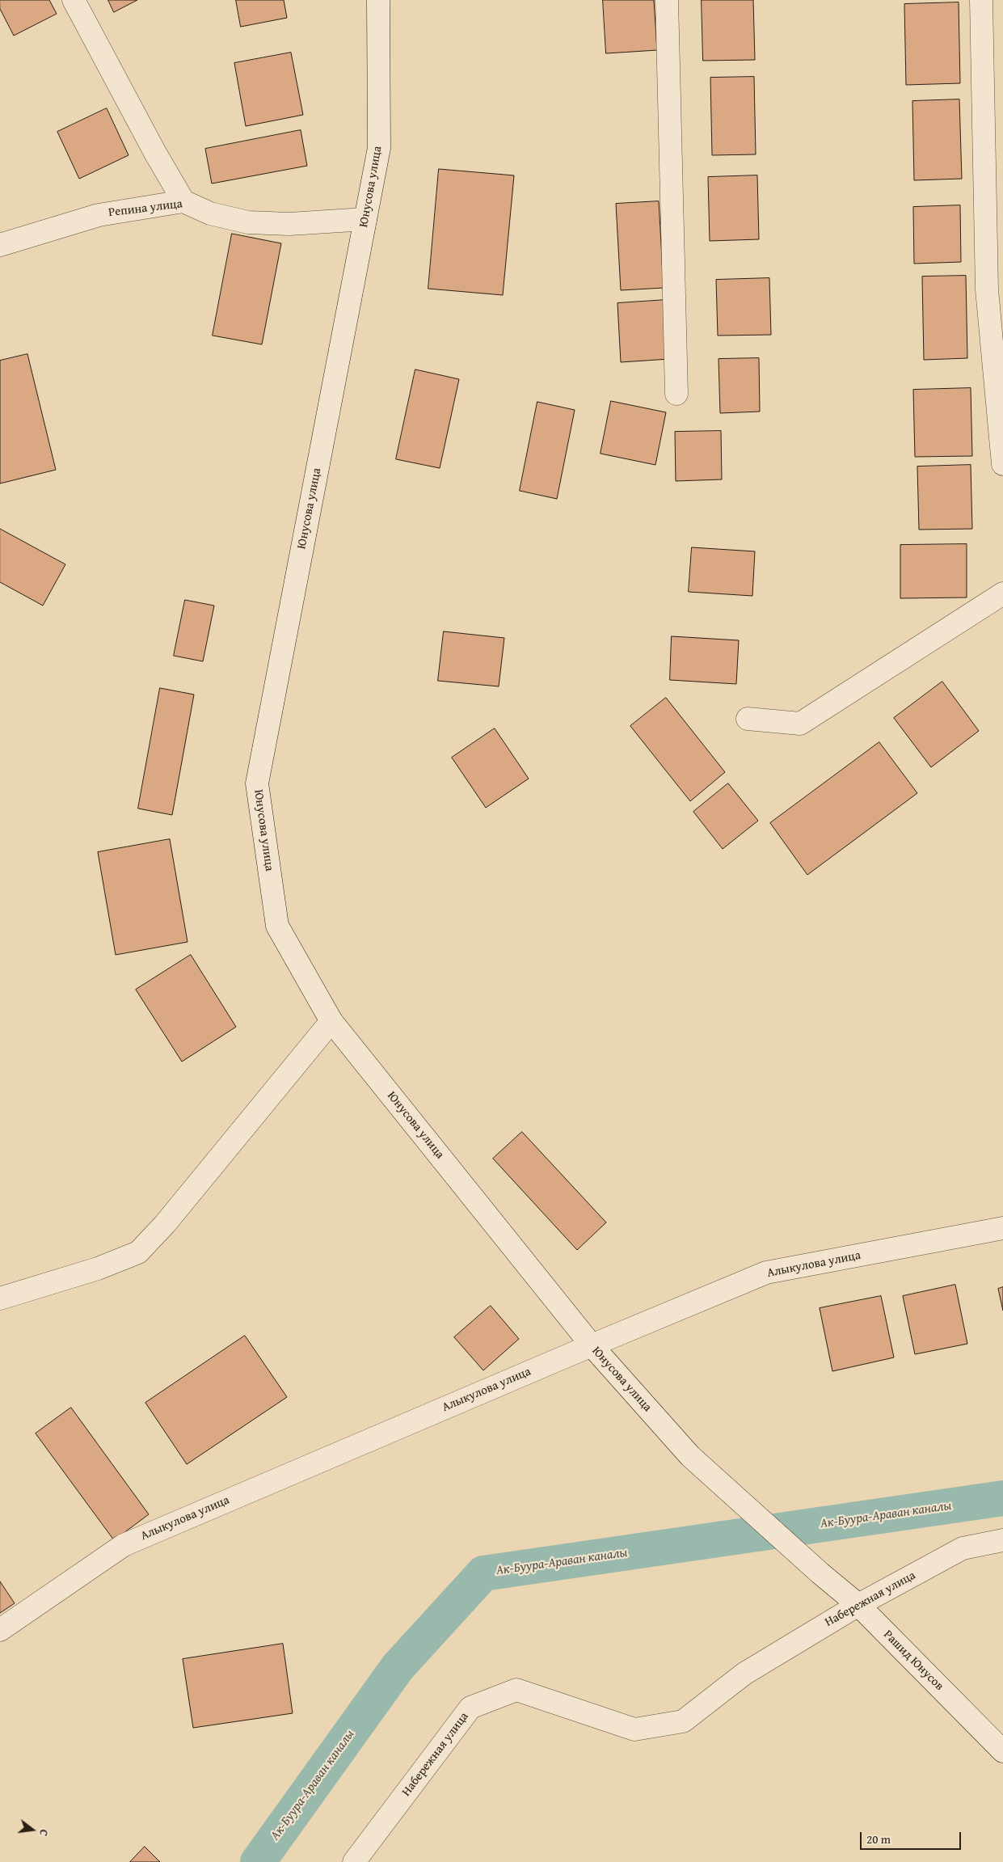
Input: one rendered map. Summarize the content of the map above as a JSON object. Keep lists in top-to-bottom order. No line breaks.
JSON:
{"streets":{"street":["Юнусова улица","Репина улица","Алыкулова улица","Набережная улица","Рашид Юнусов"]},"crossings":[["Юнусова улица","Репина улица"],["Юнусова улица","Алыкулова улица"],["Юнусова улица","Рашид Юнусов"],["Набережная улица","Рашид Юнусов"]],"water":["Ак-Буура-Араван каналы"],"scale_bar":"20 m","north":"right"}
